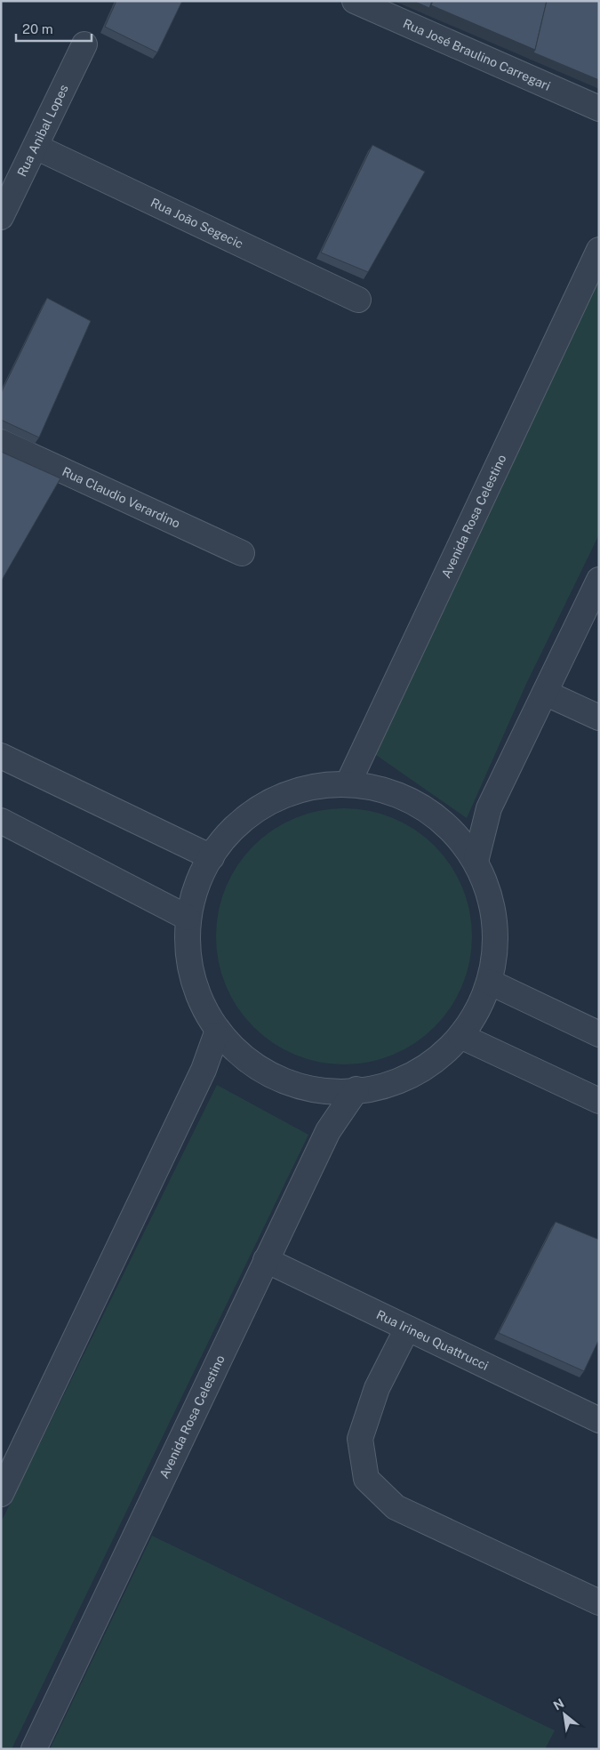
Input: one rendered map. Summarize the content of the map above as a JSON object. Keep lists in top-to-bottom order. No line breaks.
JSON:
{"streets":{"street":["Rua José Braulino Carregari","Rua Anibal Lopes","Rua João Segecic","Rua Claudio Verardino","Avenida Rosa Celestino","Rua Irineu Quattrucci"]},"crossings":[["Rua Anibal Lopes","Rua João Segecic"],["Avenida Rosa Celestino","Rua Irineu Quattrucci"]],"scale_bar":"20 m","north":"top left"}
